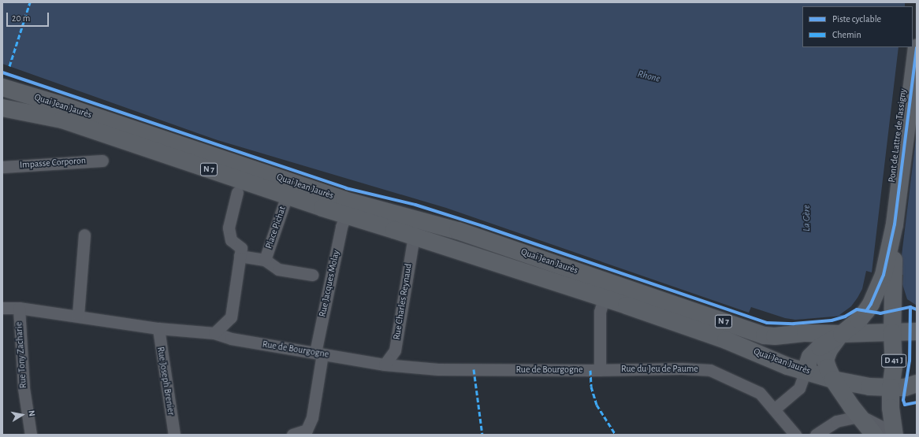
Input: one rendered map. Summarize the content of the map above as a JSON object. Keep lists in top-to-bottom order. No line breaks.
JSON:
{"streets":{"main road":["Quai Jean Jaurès","Pont de Lattre de Tassigny","N 7","D 41 J"],"street":["Impasse Corporon","Place Pichat","Rue Jacques Molay","Rue Charles Reynaud","Rue de Bourgogne","Rue Tony Zacharie","Rue du Jeu de Paume","Rue Joseph Brenier"]},"crossings":[["Quai Jean Jaurès","N 7"],["Quai Jean Jaurès","Place Pichat"],["Quai Jean Jaurès","Rue Jacques Molay"],["Quai Jean Jaurès","Rue Charles Reynaud"],["Quai Jean Jaurès","D 41 J"],["N 7","D 41 J"],["Rue Jacques Molay","Rue de Bourgogne"],["Rue Charles Reynaud","Rue de Bourgogne"],["Rue de Bourgogne","Rue Tony Zacharie"],["Rue de Bourgogne","Rue du Jeu de Paume"],["Rue de Bourgogne","Rue Joseph Brenier"]],"water":["Rhone","La Gère"],"legend":["Piste cyclable","Chemin"],"scale_bar":"20 m","north":"right"}
